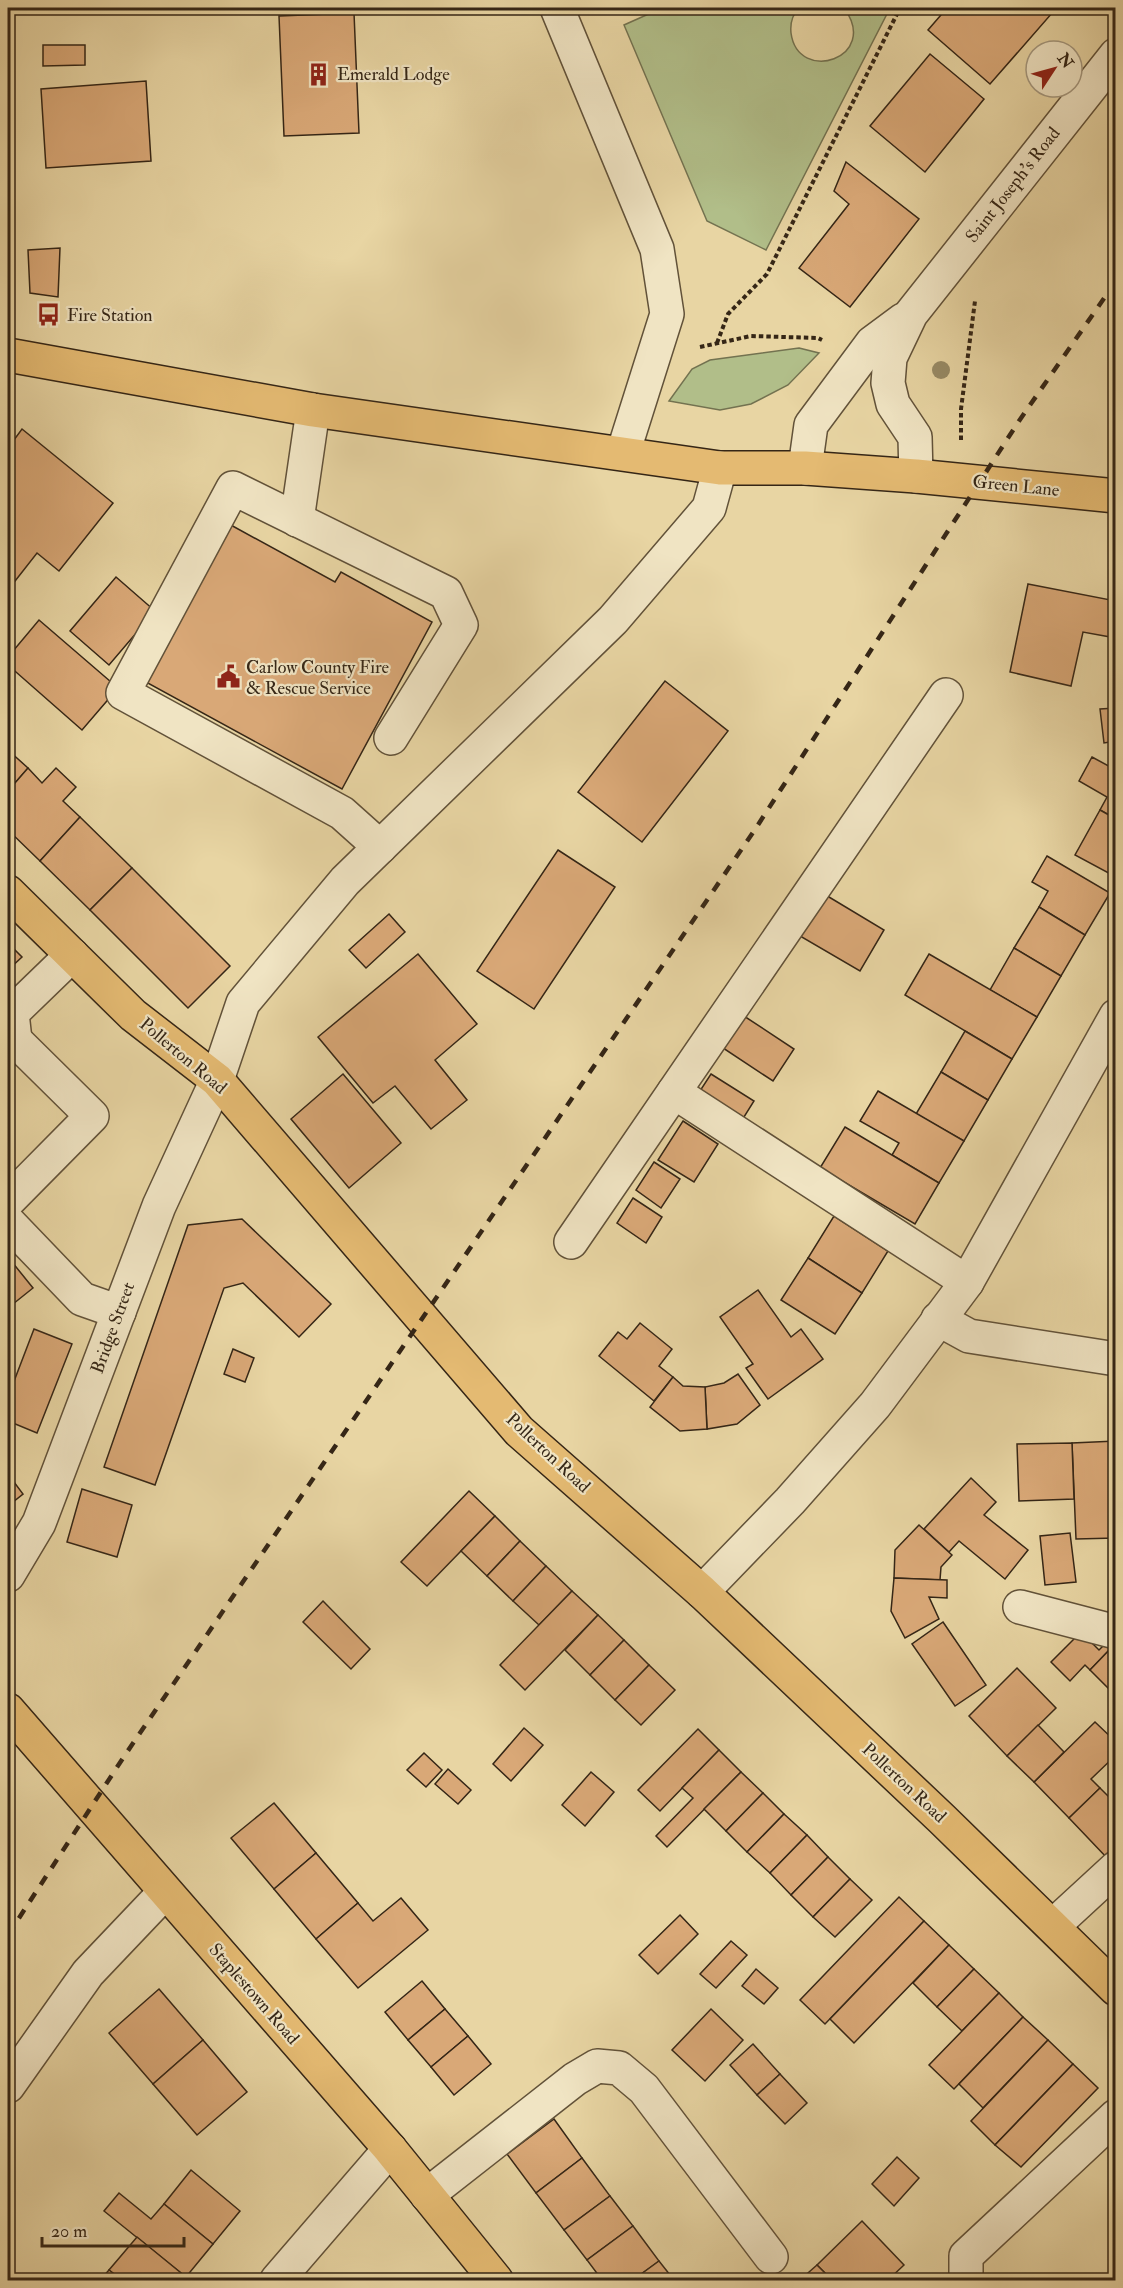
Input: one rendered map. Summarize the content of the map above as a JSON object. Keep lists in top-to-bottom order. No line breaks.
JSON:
{"streets":{"main road":["Green Lane","Pollerton Road","Staplestown Road"],"street":["Saint Joseph's Road","Bridge Street"]},"crossings":[["Saint Joseph's Road","Green Lane"],["Green Lane","Bridge Street"],["Pollerton Road","Bridge Street"]],"places":{"building":["Emerald Lodge"],"bus stop":["Fire Station"],"public building":["Carlow County Fire & Rescue Service"]},"scale_bar":"20 m","north":"top right"}
